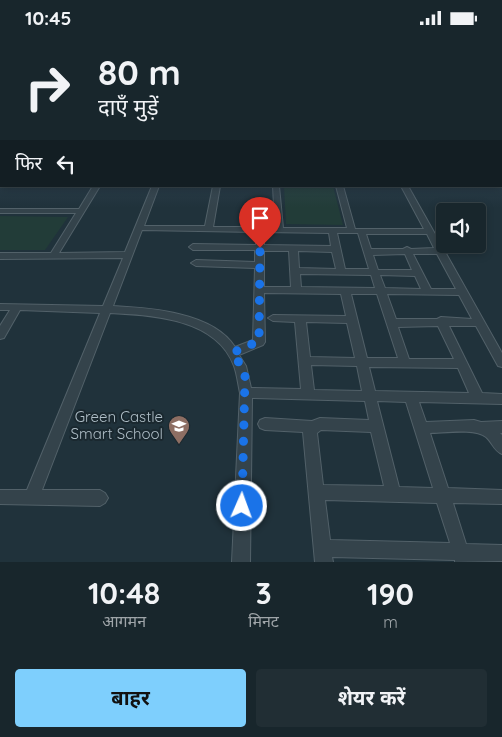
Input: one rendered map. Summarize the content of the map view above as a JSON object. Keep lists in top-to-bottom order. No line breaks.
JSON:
{"places":{"school or university":["Green Castle Smart School"]},"page":{"status":"10:45","turn":["80 m","दाएँ मुड़ें"],"then":"फिर","eta":["10:48","आगमन","3","मिनट","190","m"],"buttons":["बाहर","शेयर करें"]}}
